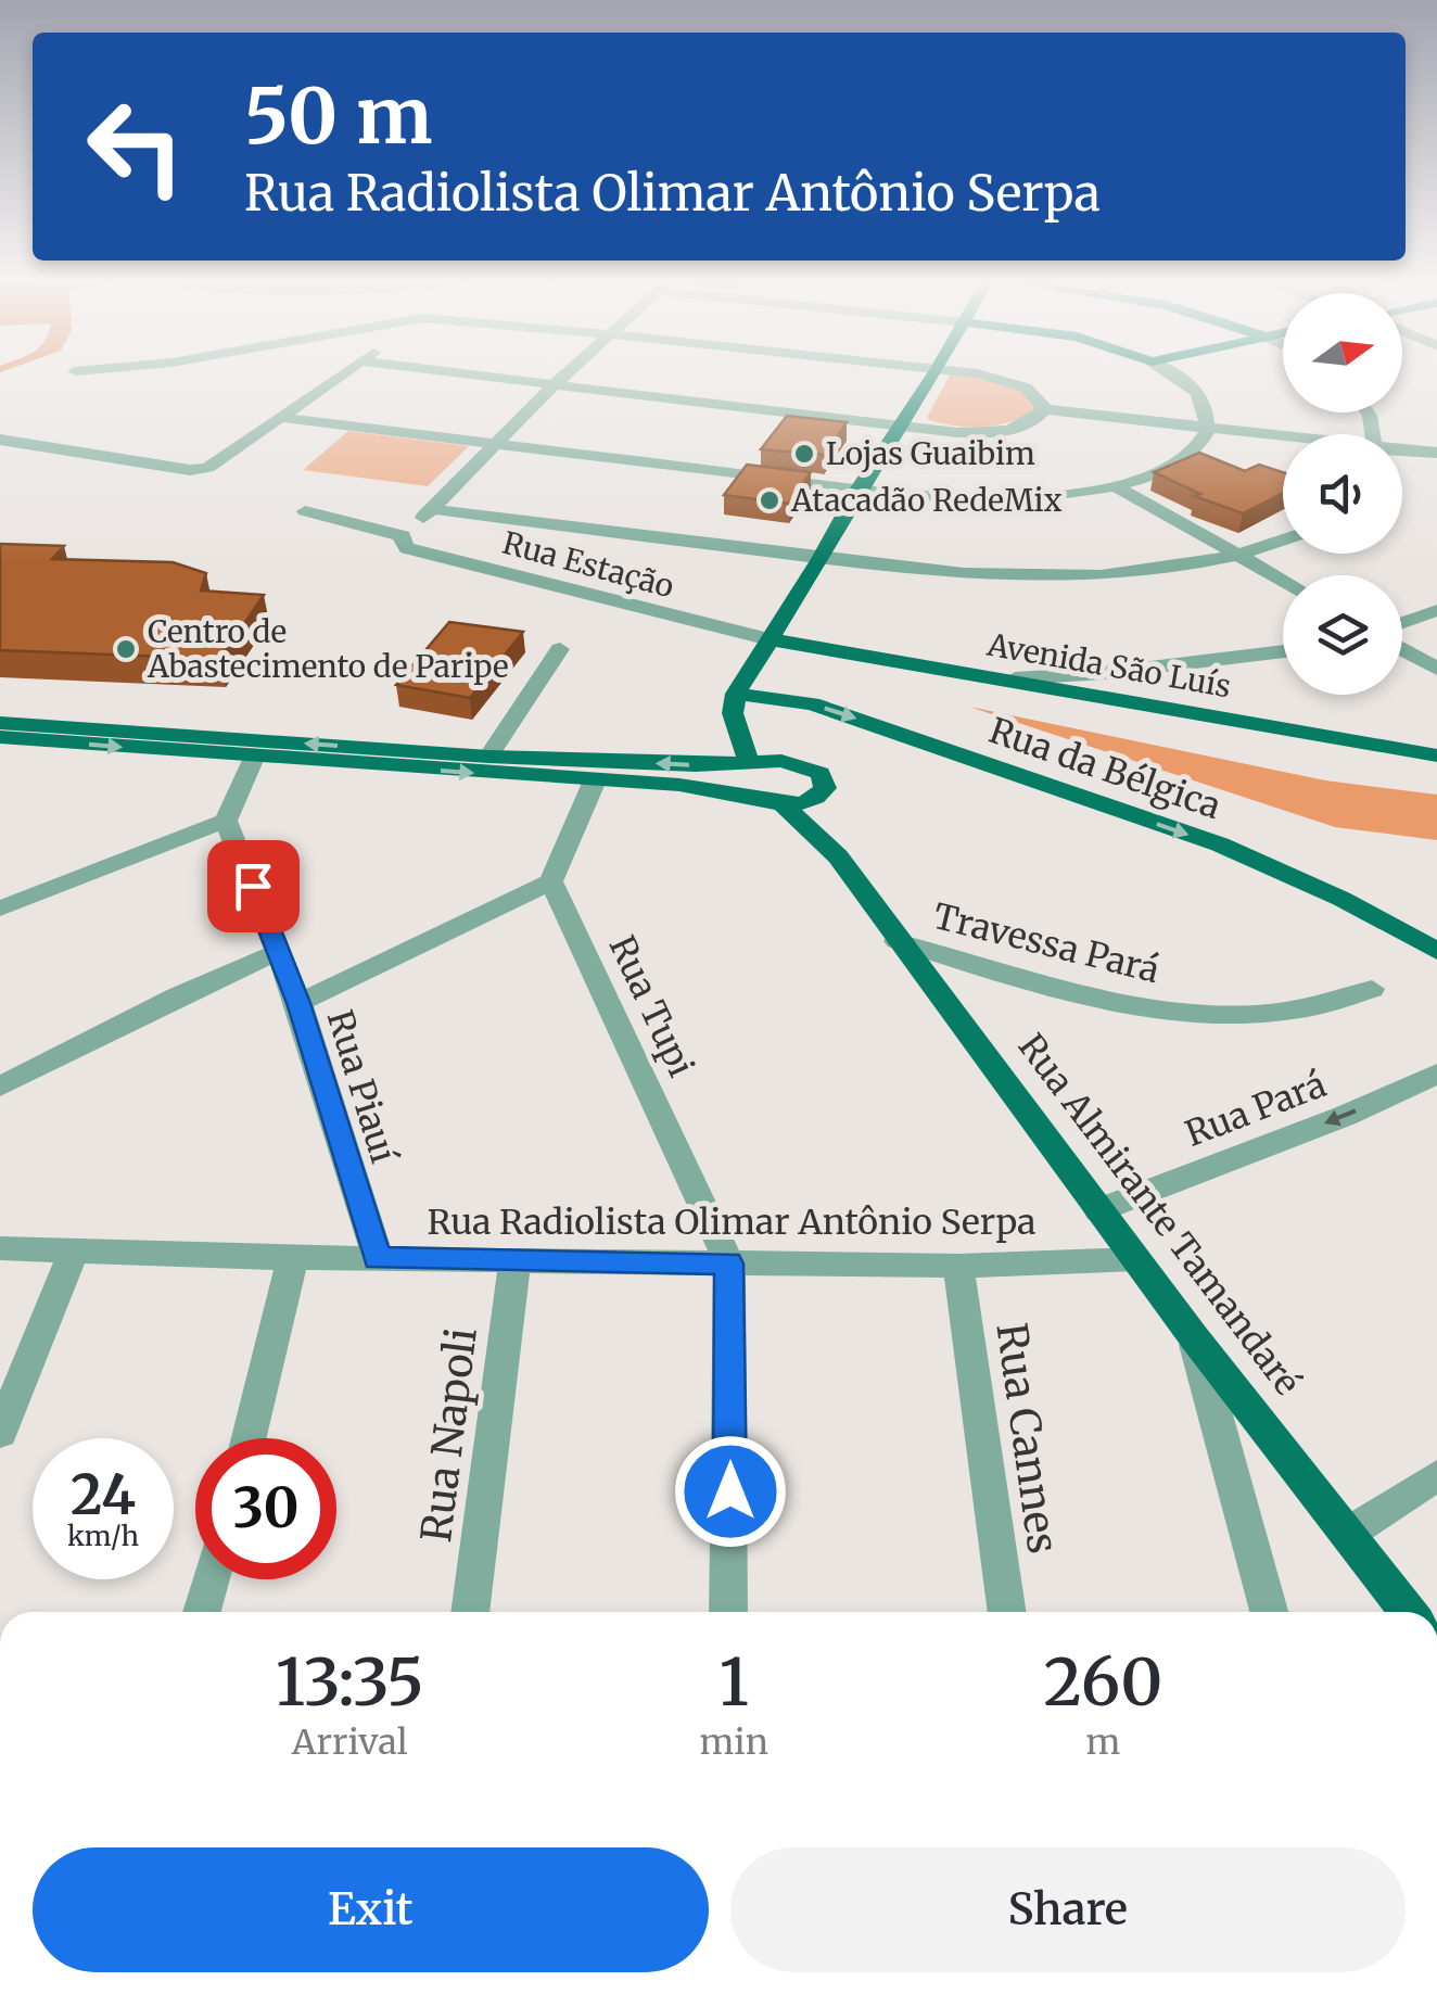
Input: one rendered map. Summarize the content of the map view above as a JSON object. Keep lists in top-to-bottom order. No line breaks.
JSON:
{"streets":{"main road":["Avenida São Luís","Rua da Bélgica","Rua Almirante Tamandaré"],"street":["Rua Estação","Travessa Pará","Rua Tupi","Rua Piauí","Rua Pará","Rua Radiolista Olimar Antônio Serpa","Rua Napoli","Rua Cannes"]},"crossings":[["Rua Estação","Avenida São Luís"],["Travessa Pará","Rua Almirante Tamandaré"],["Rua Tupi","Rua Radiolista Olimar Antônio Serpa"],["Rua Piauí","Rua Radiolista Olimar Antônio Serpa"],["Rua Pará","Rua Almirante Tamandaré"],["Rua Almirante Tamandaré","Rua Radiolista Olimar Antônio Serpa"],["Rua Radiolista Olimar Antônio Serpa","Rua Napoli"],["Rua Radiolista Olimar Antônio Serpa","Rua Cannes"]],"one_way":["Rua da Bélgica","Rua Pará"],"places":["Lojas Guaibim","Atacadão RedeMix","Centro de Abastecimento de Paripe"],"north":"right","page":{"turn":["50 m","Rua Radiolista Olimar Antônio Serpa"],"speed":"24 km/h","limit":"30","eta":["13:35","Arrival","1","min","260","m"],"buttons":["Exit","Share"]}}
